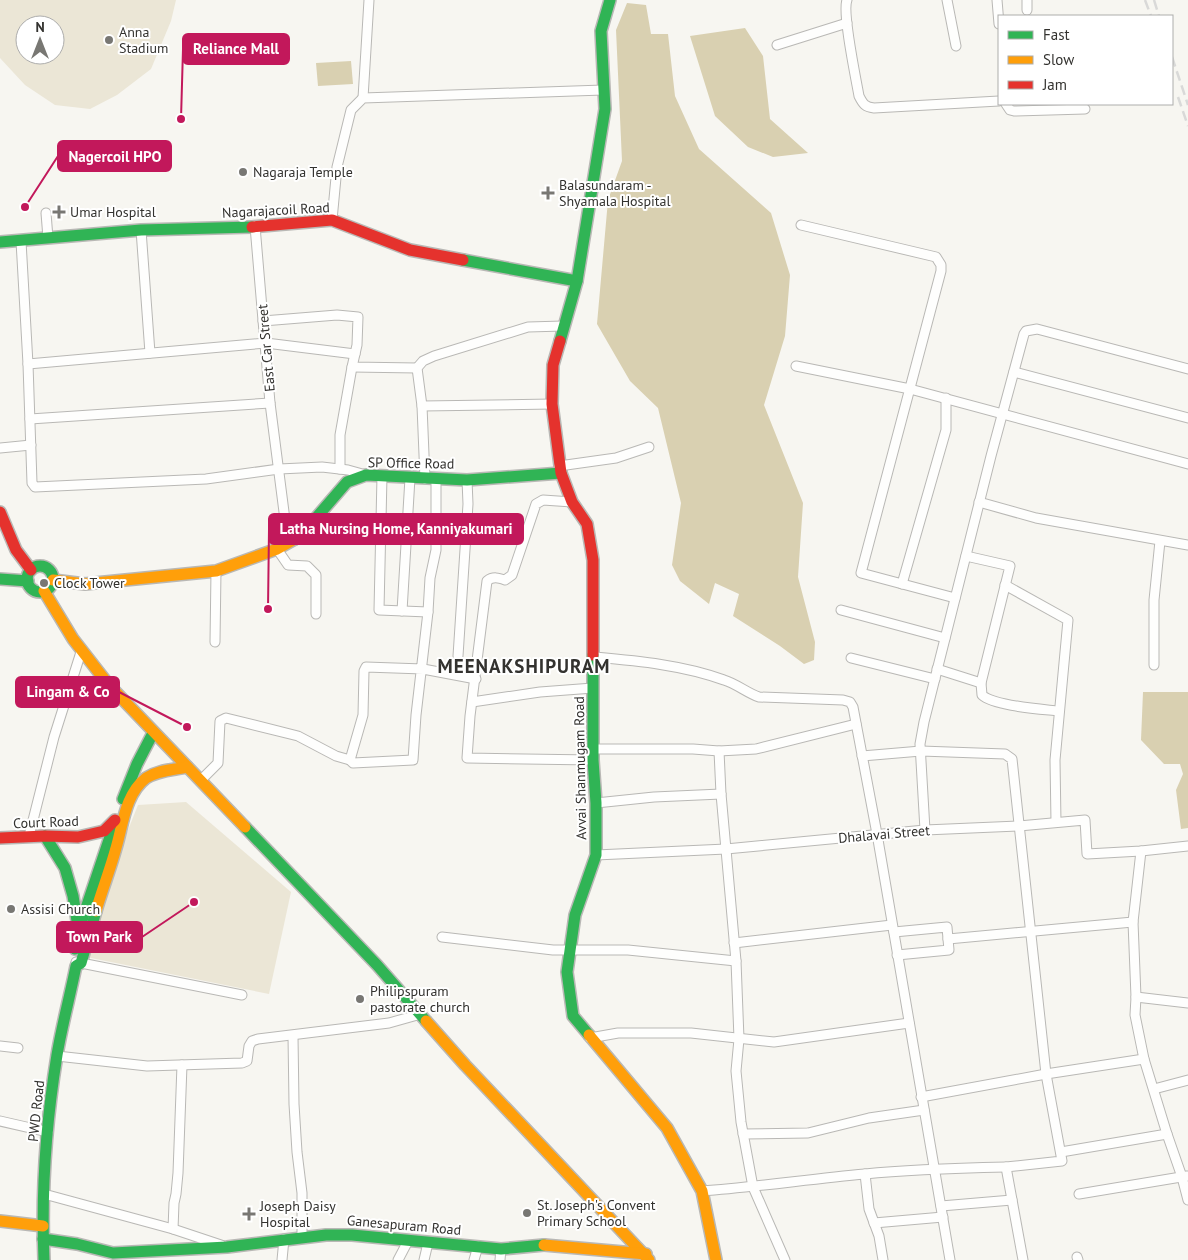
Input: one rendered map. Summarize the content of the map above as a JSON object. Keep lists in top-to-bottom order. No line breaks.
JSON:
{"streets":{"main road":["Nagarajacoil Road","SP Office Road","Avvai Shanmugam Road","Court Road","PWD Road","Ganesapuram Road"],"street":["East Car Street","Dhalavai Street"]},"crossings":[["Nagarajacoil Road","East Car Street"],["Nagarajacoil Road","Avvai Shanmugam Road"],["East Car Street","SP Office Road"],["SP Office Road","Avvai Shanmugam Road"],["Avvai Shanmugam Road","Dhalavai Street"],["Court Road","PWD Road"],["PWD Road","Ganesapuram Road"]],"districts":["MEENAKSHIPURAM"],"places":{"other":["Anna Stadium","Reliance Mall","Nagaraja Temple","Nagercoil HPO","Clock Tower","Latha Nursing Home, Kanniyakumari","Lingam & Co","Town Park","Assisi Church","Philipspuram pastorate church","St. Joseph's Convent Primary School"],"health":["Balasundaram - Shyamala Hospital","Umar Hospital","Joseph Daisy Hospital"]},"legend":["Fast","Slow","Jam"],"north":"top"}
